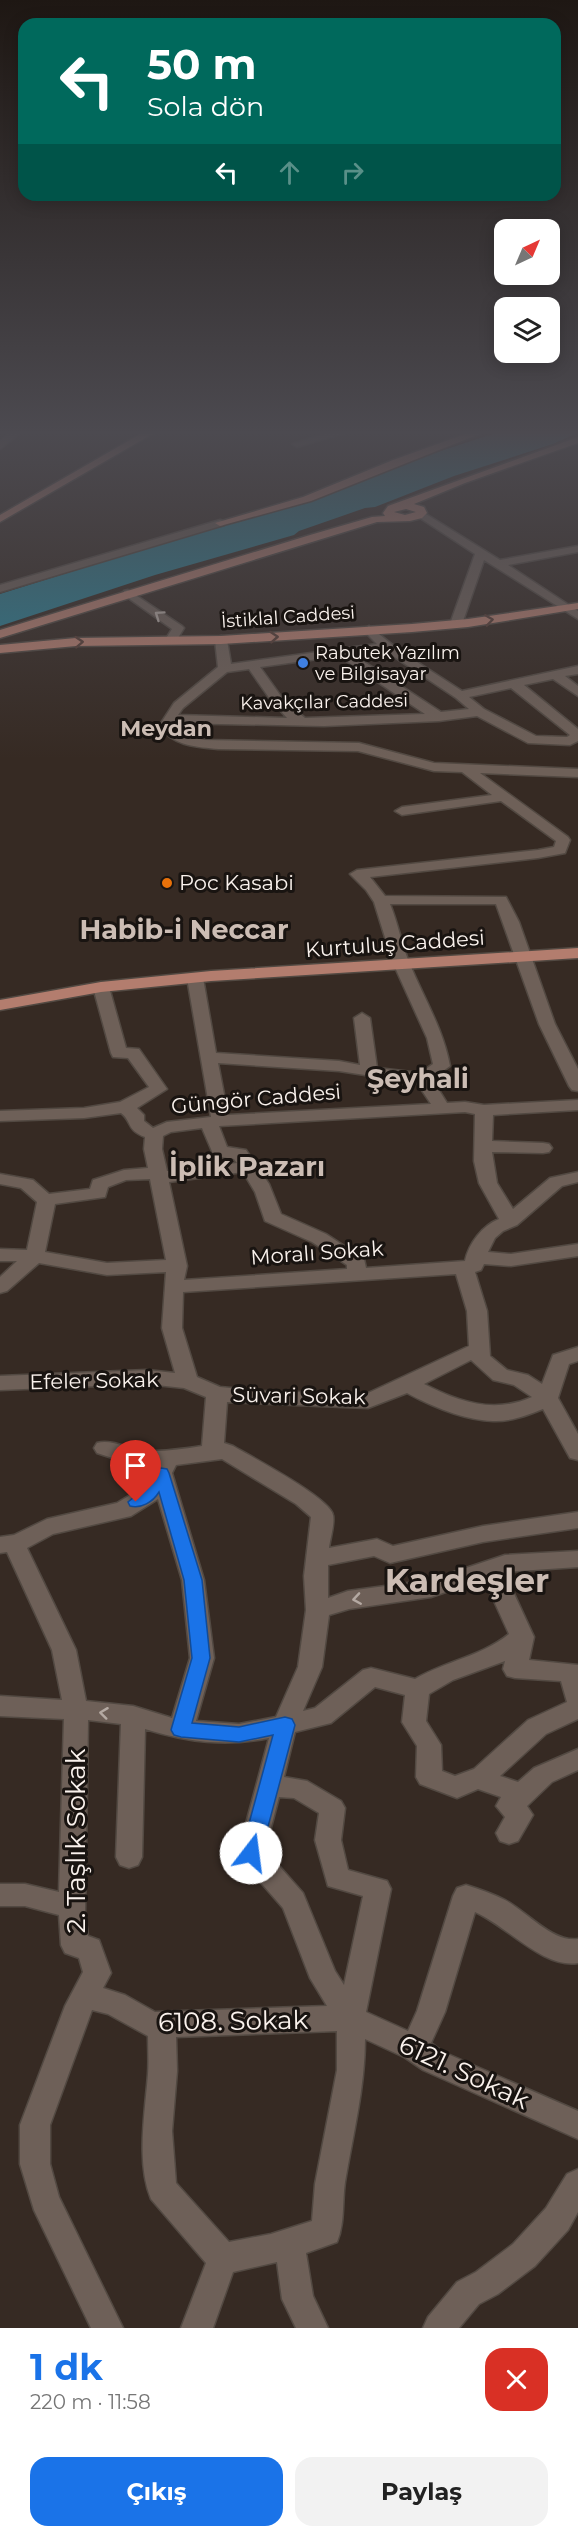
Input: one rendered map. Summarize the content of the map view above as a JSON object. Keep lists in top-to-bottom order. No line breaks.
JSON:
{"streets":{"main road":["İstiklal Caddesi","Kurtuluş Caddesi"],"street":["Kavakçılar Caddesi","Güngör Caddesi","Moralı Sokak","Efeler Sokak","Süvari Sokak","2. Taşlık Sokak","6108. Sokak","6121. Sokak"]},"crossings":[["Efeler Sokak","Süvari Sokak"],["2. Taşlık Sokak","6108. Sokak"],["6108. Sokak","6121. Sokak"]],"districts":["Meydan","Habib-i Neccar","Şeyhali","İplik Pazarı","Kardeşler"],"places":["Rabutek Yazılım ve Bilgisayar","Poc Kasabi"],"north":"top right","page":{"turn":["50 m","Sola dön"],"heading":["1 dk","220 m · 11:58"],"buttons":["Çıkış","Paylaş"]}}
